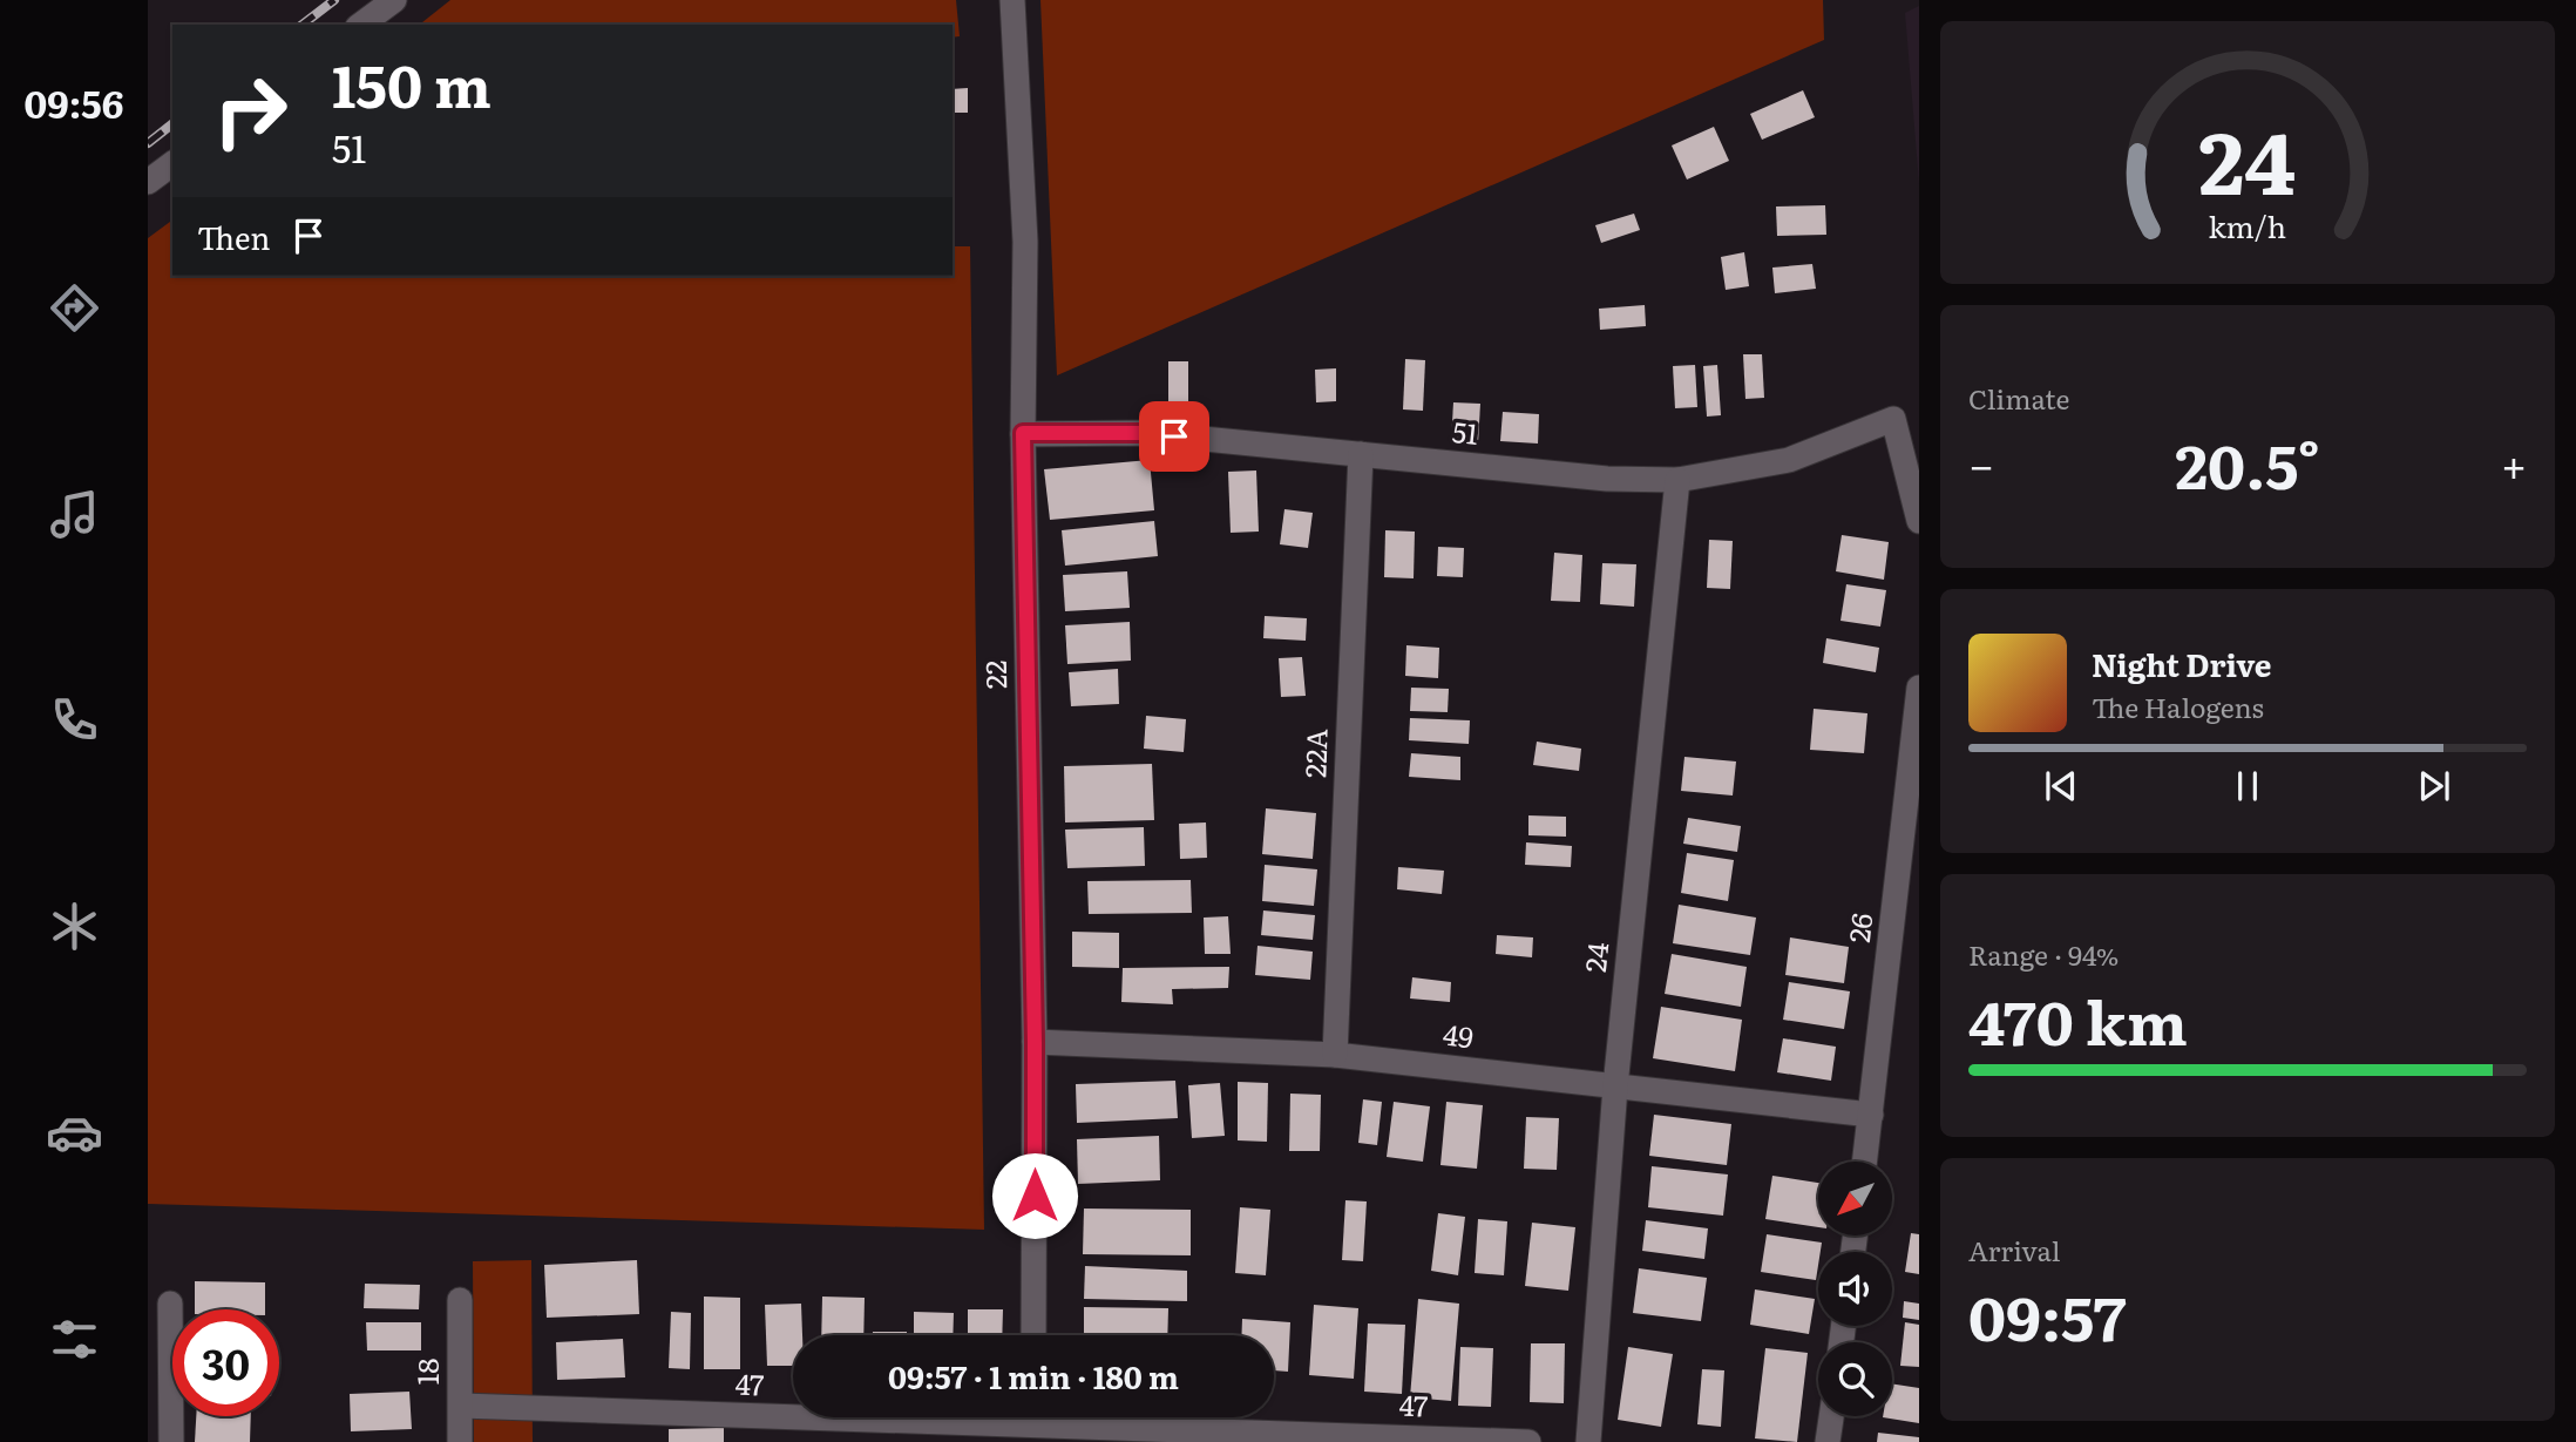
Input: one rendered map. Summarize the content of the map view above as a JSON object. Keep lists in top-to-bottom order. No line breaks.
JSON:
{"streets":{"street":["51","22","22A","26","24","49","18","47"]},"crossings":[["51","22"],["51","22A"],["51","24"],["22","49"],["22A","49"],["26","49"],["24","49"],["18","47"]],"north":"bottom left","page":{"tabs":"09:56","turn":["150 m","51"],"then":"Then","tile":["Climate",["Range · 94%","470 km"],["Arrival","09:57"]],"heat":["−","20.5°","+"],"song":["Night Drive","The Halogens"],"limit":"30","trip":"09:57 · 1 min · 180 m","gauge":["24","km/h"]}}
